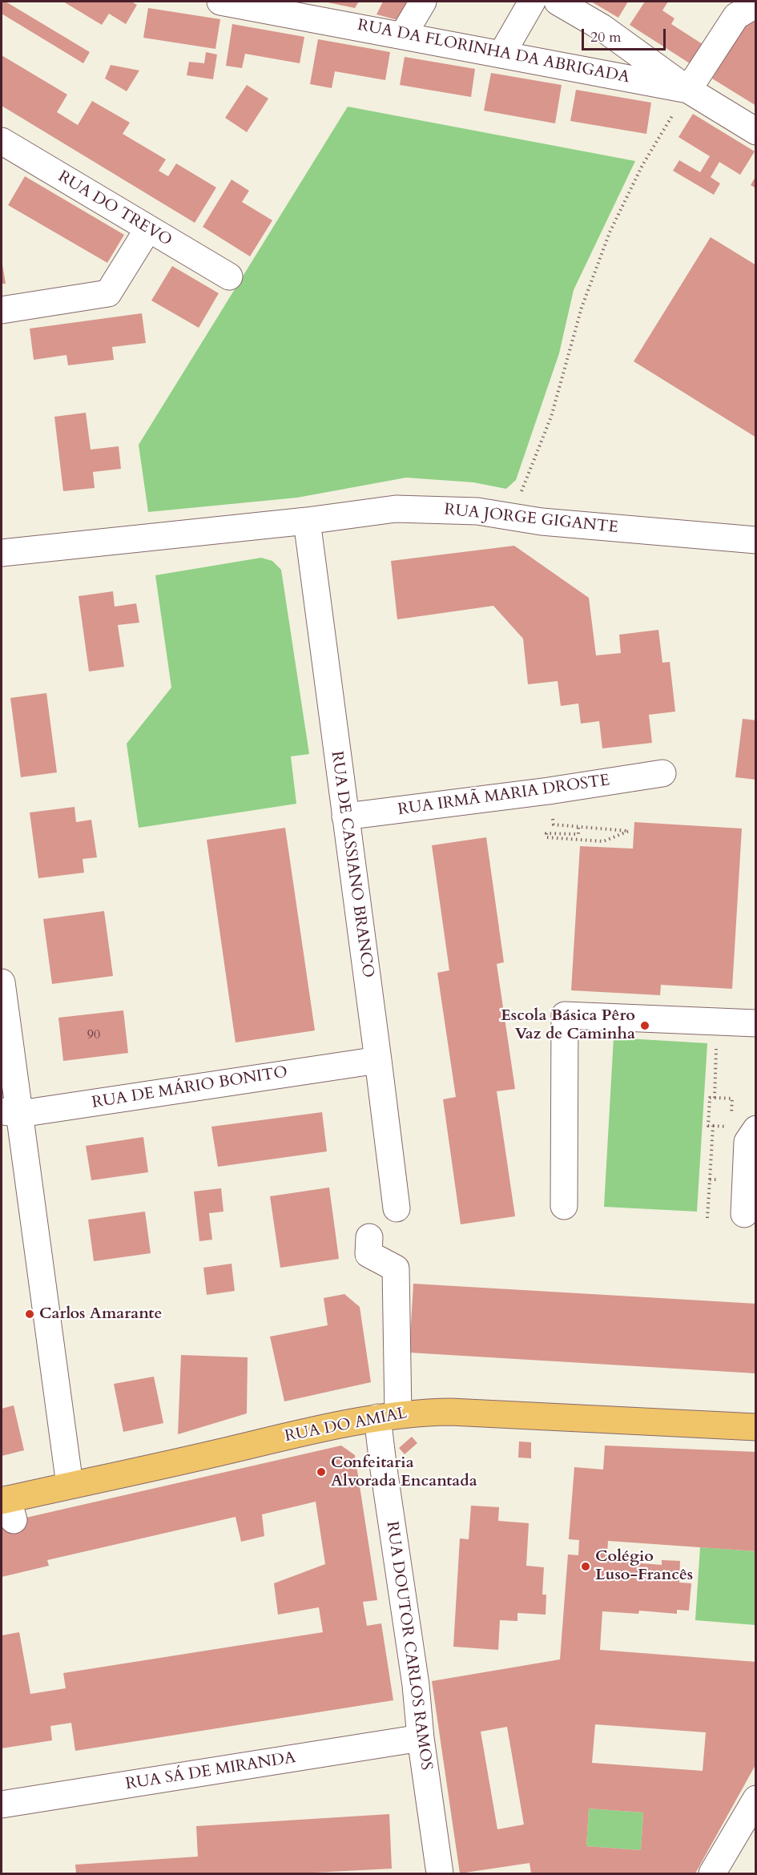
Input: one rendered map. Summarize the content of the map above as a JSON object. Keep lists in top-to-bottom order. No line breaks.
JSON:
{"streets":{"main road":["RUA DO AMIAL"],"street":["RUA DA FLORINHA DA ABRIGADA","RUA DO TREVO","RUA JORGE GIGANTE","RUA IRMÃ MARIA DROSTE","RUA DE CASSIANO BRANCO","RUA DE MÁRIO BONITO","RUA DOUTOR CARLOS RAMOS","RUA SÁ DE MIRANDA"]},"crossings":[["RUA JORGE GIGANTE","RUA DE CASSIANO BRANCO"],["RUA IRMÃ MARIA DROSTE","RUA DE CASSIANO BRANCO"],["RUA DE CASSIANO BRANCO","RUA DE MÁRIO BONITO"],["RUA DO AMIAL","RUA DOUTOR CARLOS RAMOS"],["RUA DOUTOR CARLOS RAMOS","RUA SÁ DE MIRANDA"]],"places":["Escola Básica Pêro Vaz de Caminha","Carlos Amarante","Confeitaria Alvorada Encantada","Colégio Luso-Francês"],"house_numbers":["90"],"scale_bar":"20 m"}
